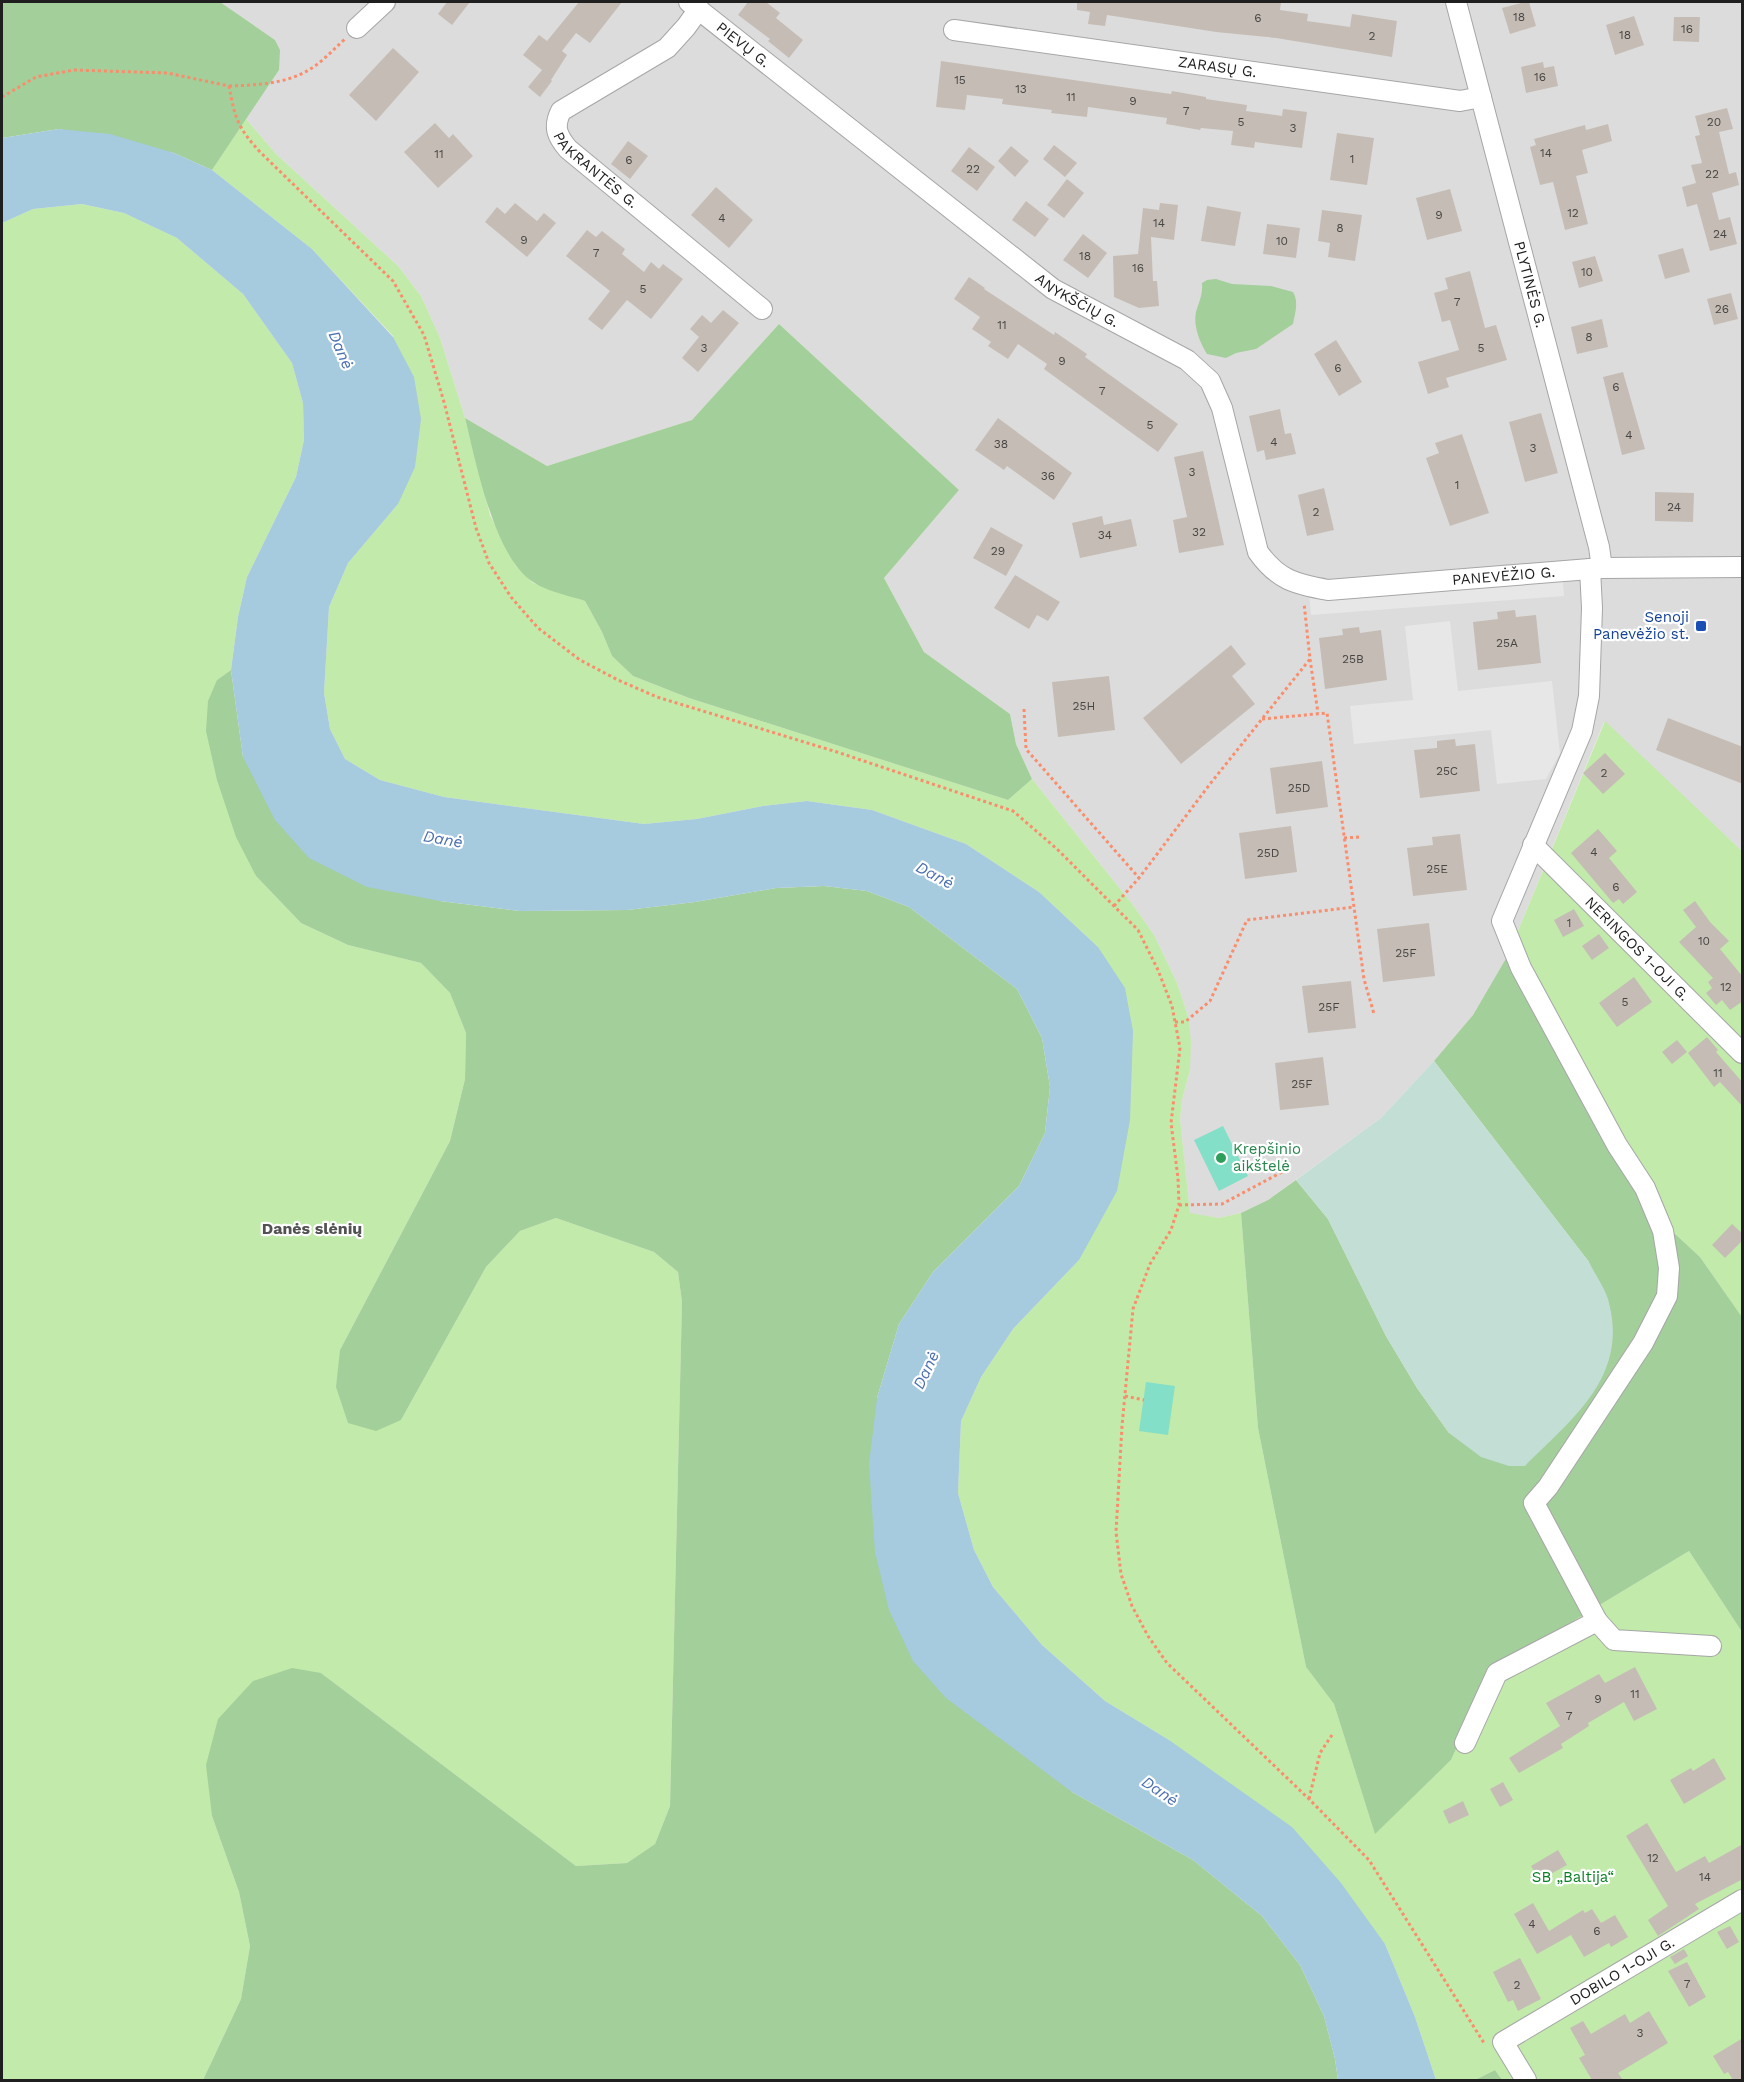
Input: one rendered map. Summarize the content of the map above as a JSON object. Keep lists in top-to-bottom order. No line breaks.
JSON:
{"streets":{"street":["PIEVŲ G.","ZARASŲ G.","PAKRANTĖS G.","PLYTINĖS G.","ANYKŠČIŲ G.","PANEVĖŽIO G.","NERINGOS 1-OJI G.","DOBILO 1-OJI G."]},"crossings":[["PIEVŲ G.","PAKRANTĖS G."],["PIEVŲ G.","ANYKŠČIŲ G."],["ZARASŲ G.","PLYTINĖS G."],["PLYTINĖS G.","PANEVĖŽIO G."],["PLYTINĖS G.","NERINGOS 1-OJI G."],["ANYKŠČIŲ G.","PANEVĖŽIO G."]],"districts":["Danės slėnių"],"water":["Danė"],"parks":["SB „Baltija“"],"places":{"transit":["Senoji Panevėžio st."],"other":["Krepšinio aikštelė"]},"house_numbers":["18","6","16","18","2","16","15","13","11","9","7","5","20","3","14","11","1","6","22","22","12","9","4","14","8","24","9","10","7","18","16","10","5","7","26","11","8","3","5","9","6","6","7","5","4","4","38","3","3","36","1","24","2","32","34","29","25A","25B","25H","25C","2","25D","4","25D","25E","6","1","10","25F","12","5","25F","11","25F","11","9","7","12","14","4","6","7","2","3"]}
